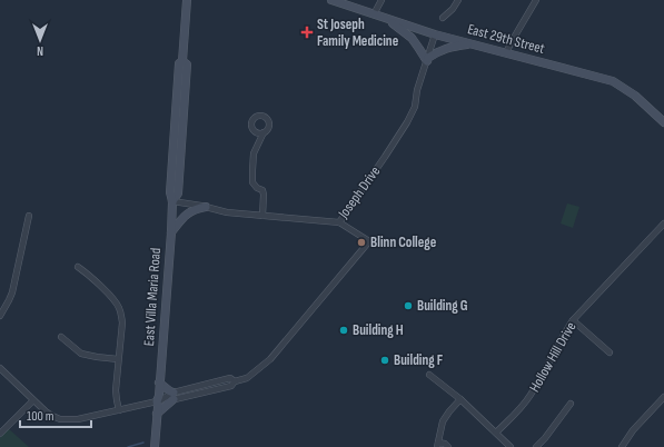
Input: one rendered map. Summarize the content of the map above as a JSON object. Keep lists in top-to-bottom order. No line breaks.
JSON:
{"streets":{"main road":["East 29th Street","East Villa Maria Road"],"street":["Joseph Drive","Hollow Hill Drive"]},"crossings":[["East 29th Street","Joseph Drive"],["Joseph Drive","East Villa Maria Road"]],"places":{"health":["St Joseph Family Medicine"],"other":["Blinn College","Building G","Building H","Building F"]},"scale_bar":"100 m","north":"bottom"}
